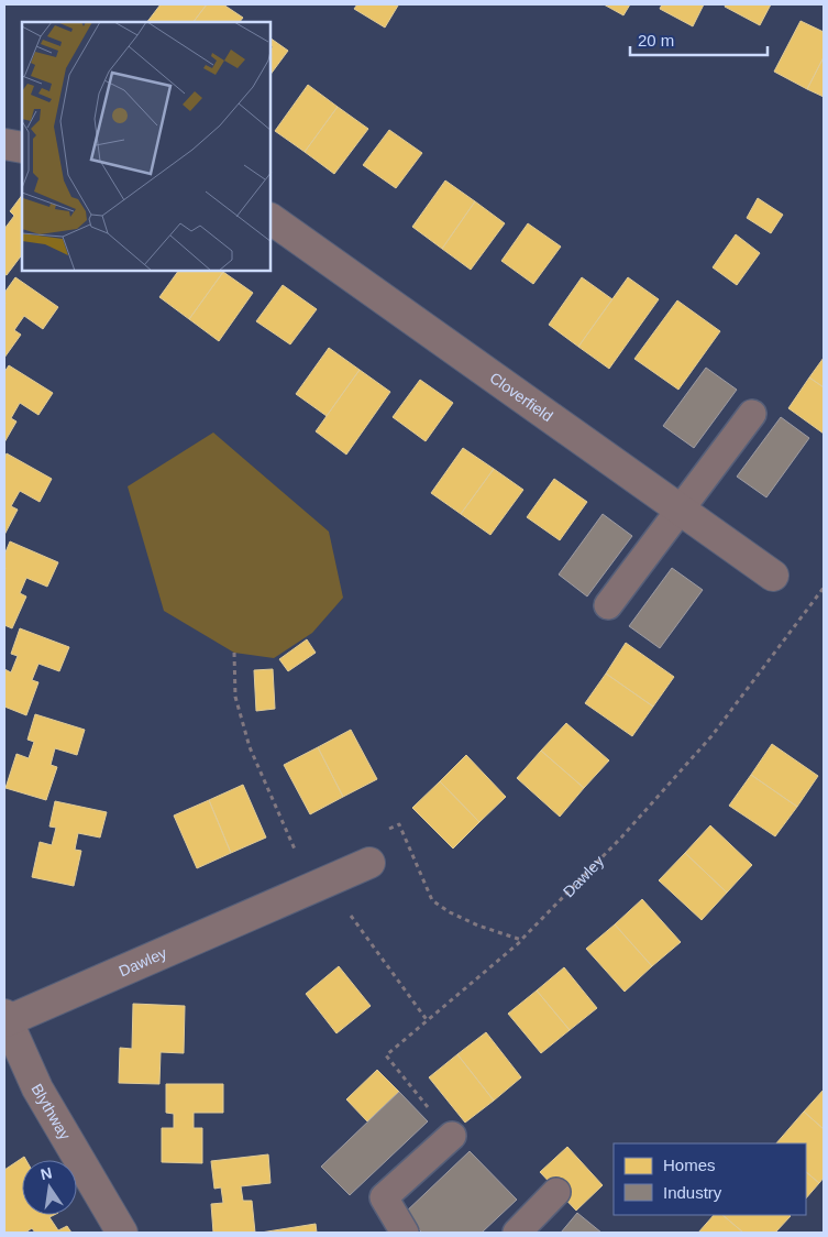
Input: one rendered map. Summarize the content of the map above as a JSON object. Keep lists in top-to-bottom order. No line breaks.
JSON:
{"streets":{"street":["Cloverfield","Dawley","Blythway"]},"crossings":[["Dawley","Blythway"]],"legend":["Homes","Industry"],"scale_bar":"20 m","north":"top"}
